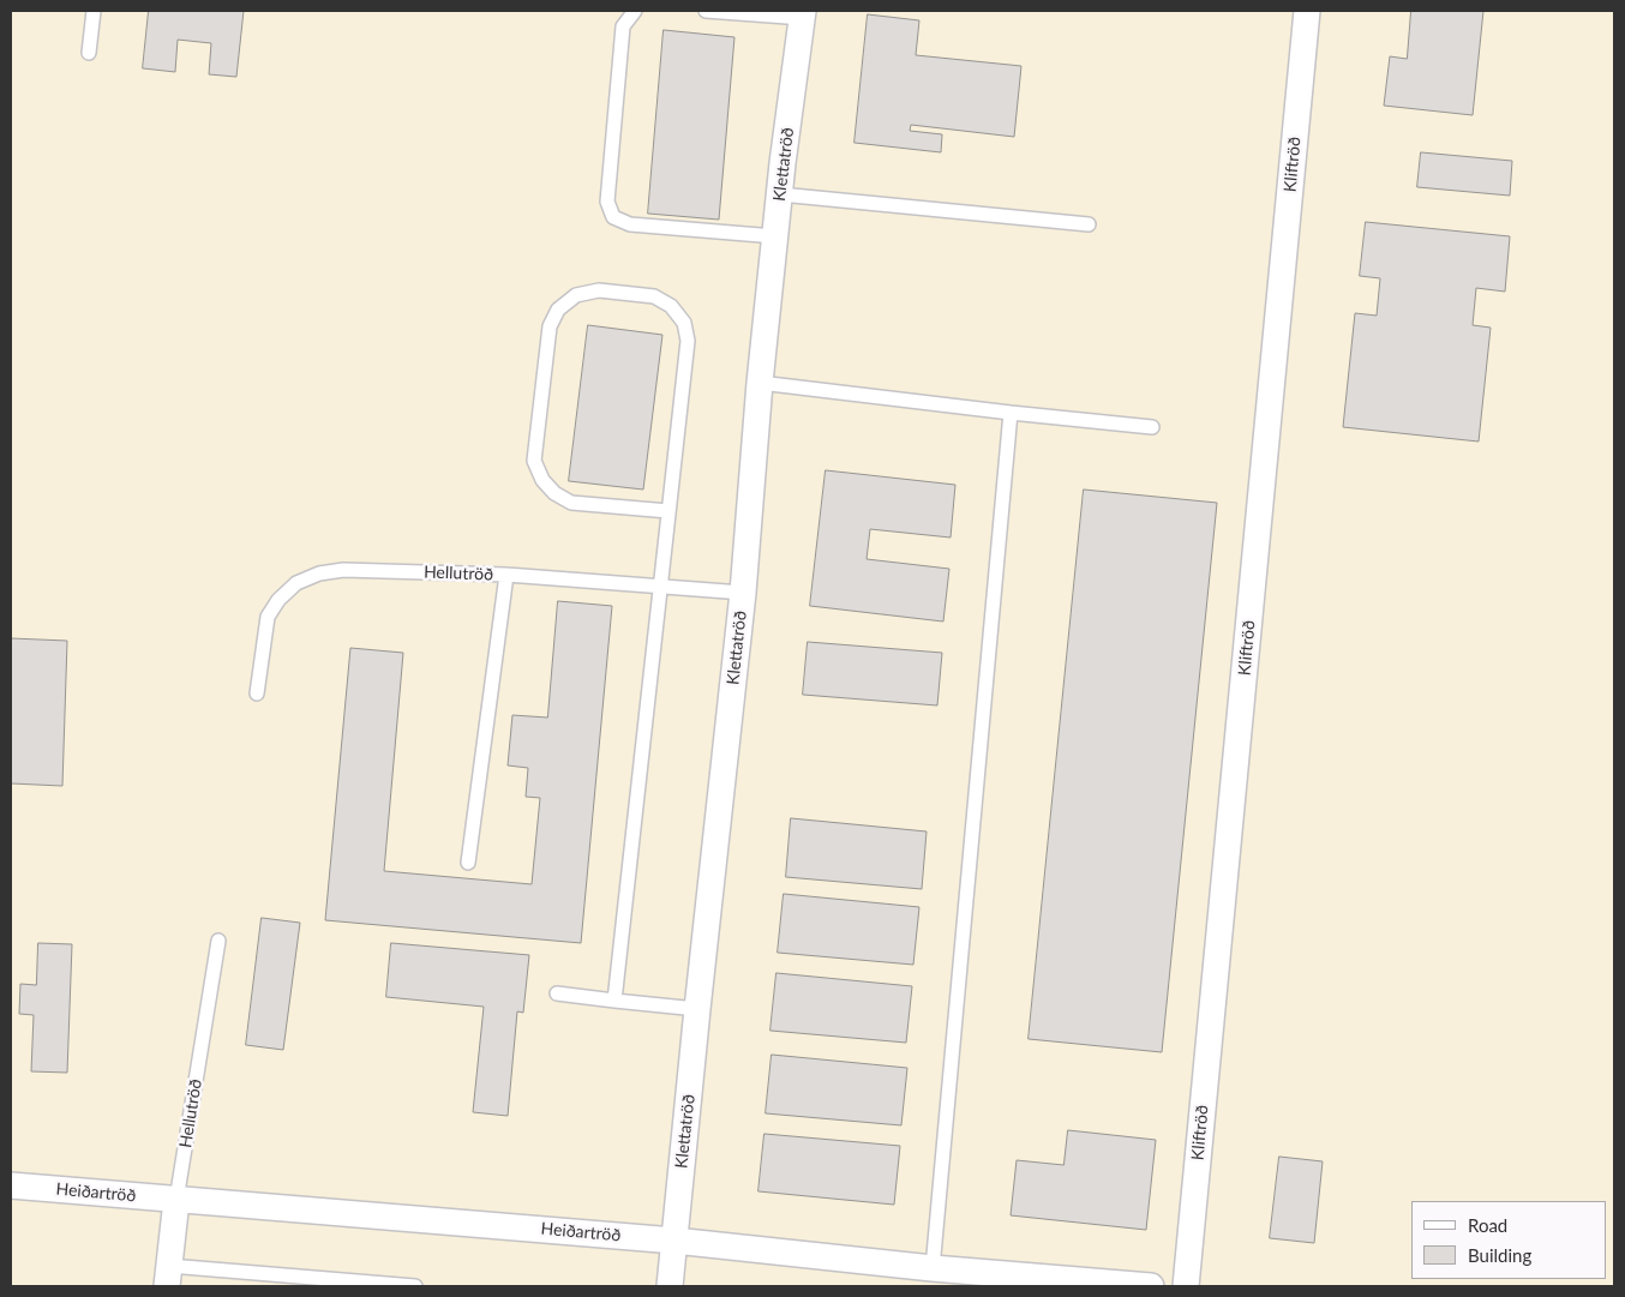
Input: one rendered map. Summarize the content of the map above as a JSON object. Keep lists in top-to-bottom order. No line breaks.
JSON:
{"streets":{"street":["Klettatröð","Kliftröð","Hellutröð","Heiðartröð"]},"crossings":[["Klettatröð","Hellutröð"],["Klettatröð","Heiðartröð"],["Hellutröð","Heiðartröð"]],"legend":["Road","Building"]}
